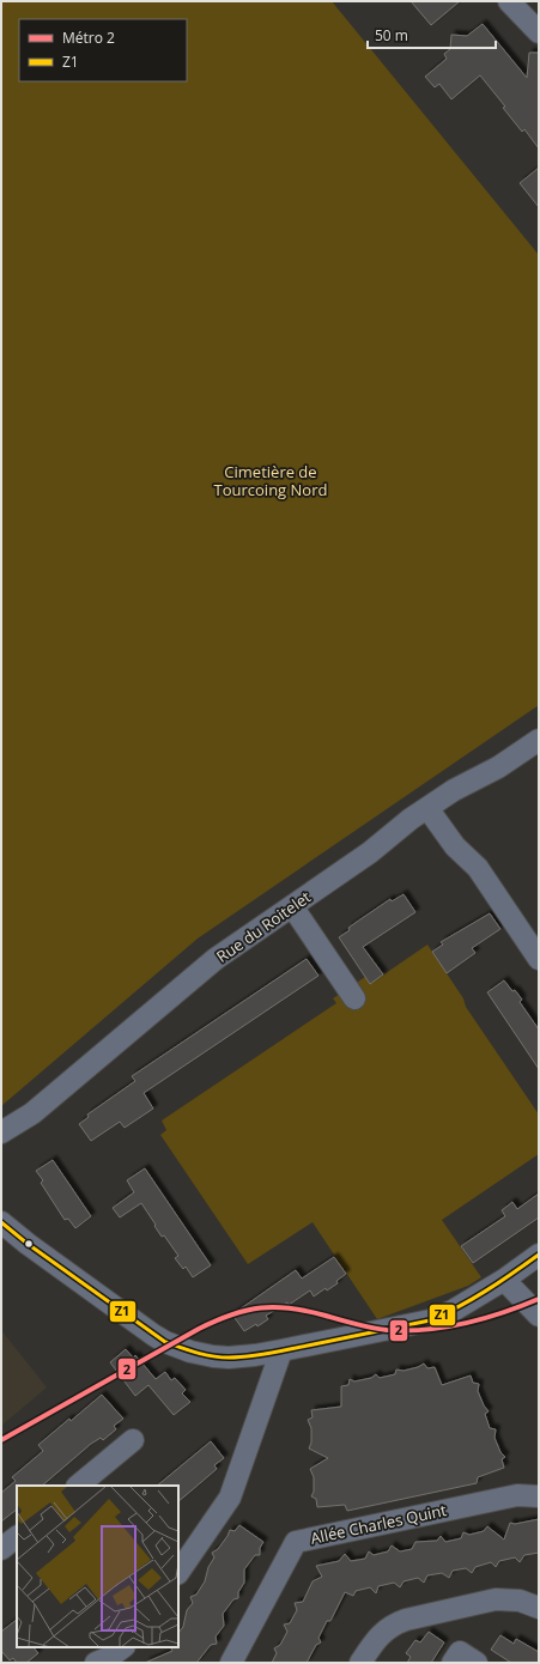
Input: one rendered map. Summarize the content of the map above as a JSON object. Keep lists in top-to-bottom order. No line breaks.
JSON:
{"streets":{"street":["Rue du Roitelet","Allée Charles Quint"]},"parks":["Cimetière de Tourcoing Nord"],"lines":["transit line Z1","metro line 2"],"legend":["Métro 2","Z1"],"scale_bar":"50 m"}
